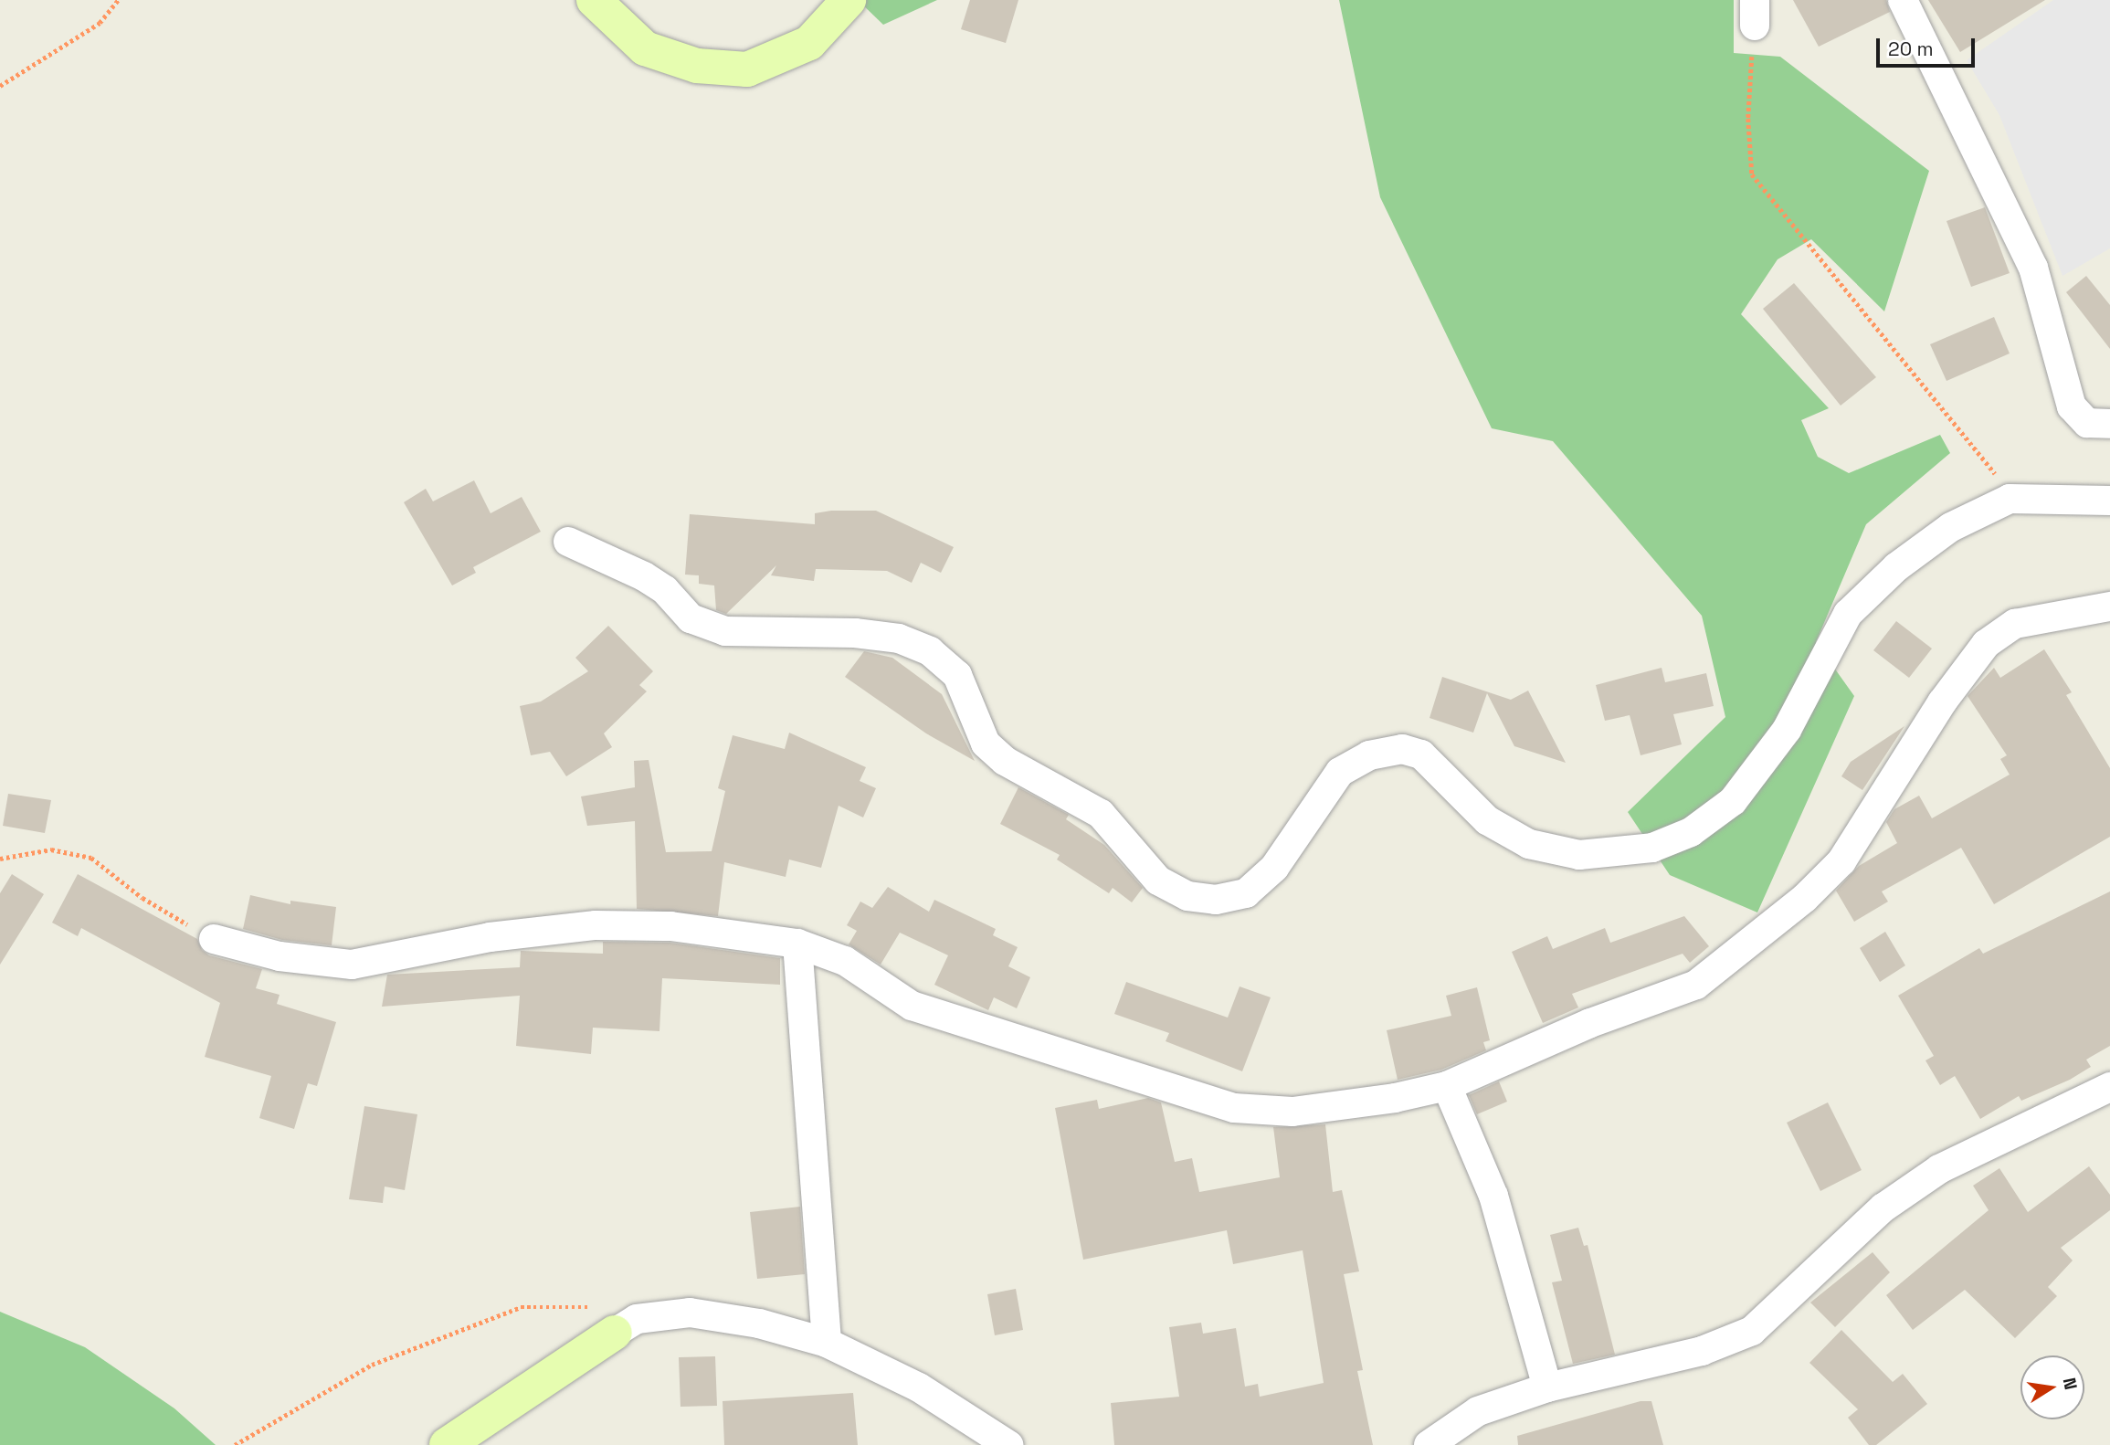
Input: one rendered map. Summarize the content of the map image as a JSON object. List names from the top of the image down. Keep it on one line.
{"scale_bar":"20 m","north":"right"}
